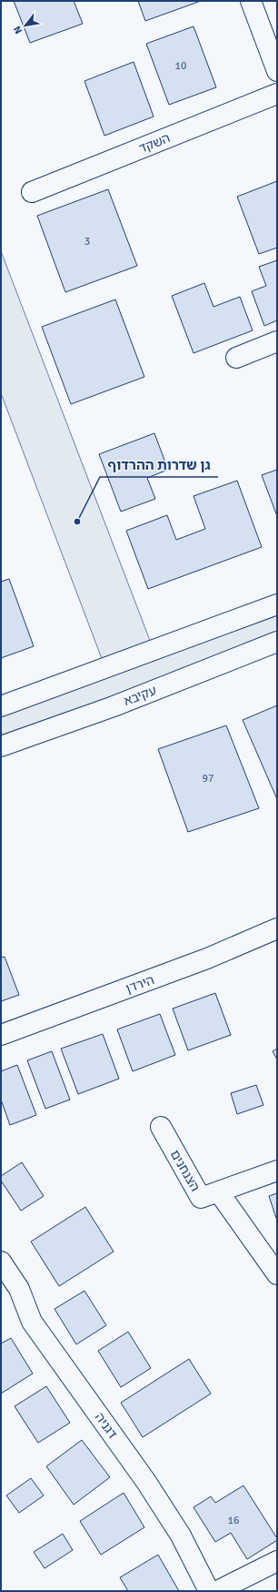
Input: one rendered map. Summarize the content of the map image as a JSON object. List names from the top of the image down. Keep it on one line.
{"streets":{"street":["השקד","עקיבא","הירדן","הצנחנים","דגניה"]},"places":["גן שדרות ההרדוף"],"house_numbers":["10","3","97","16"],"north":"bottom left"}
